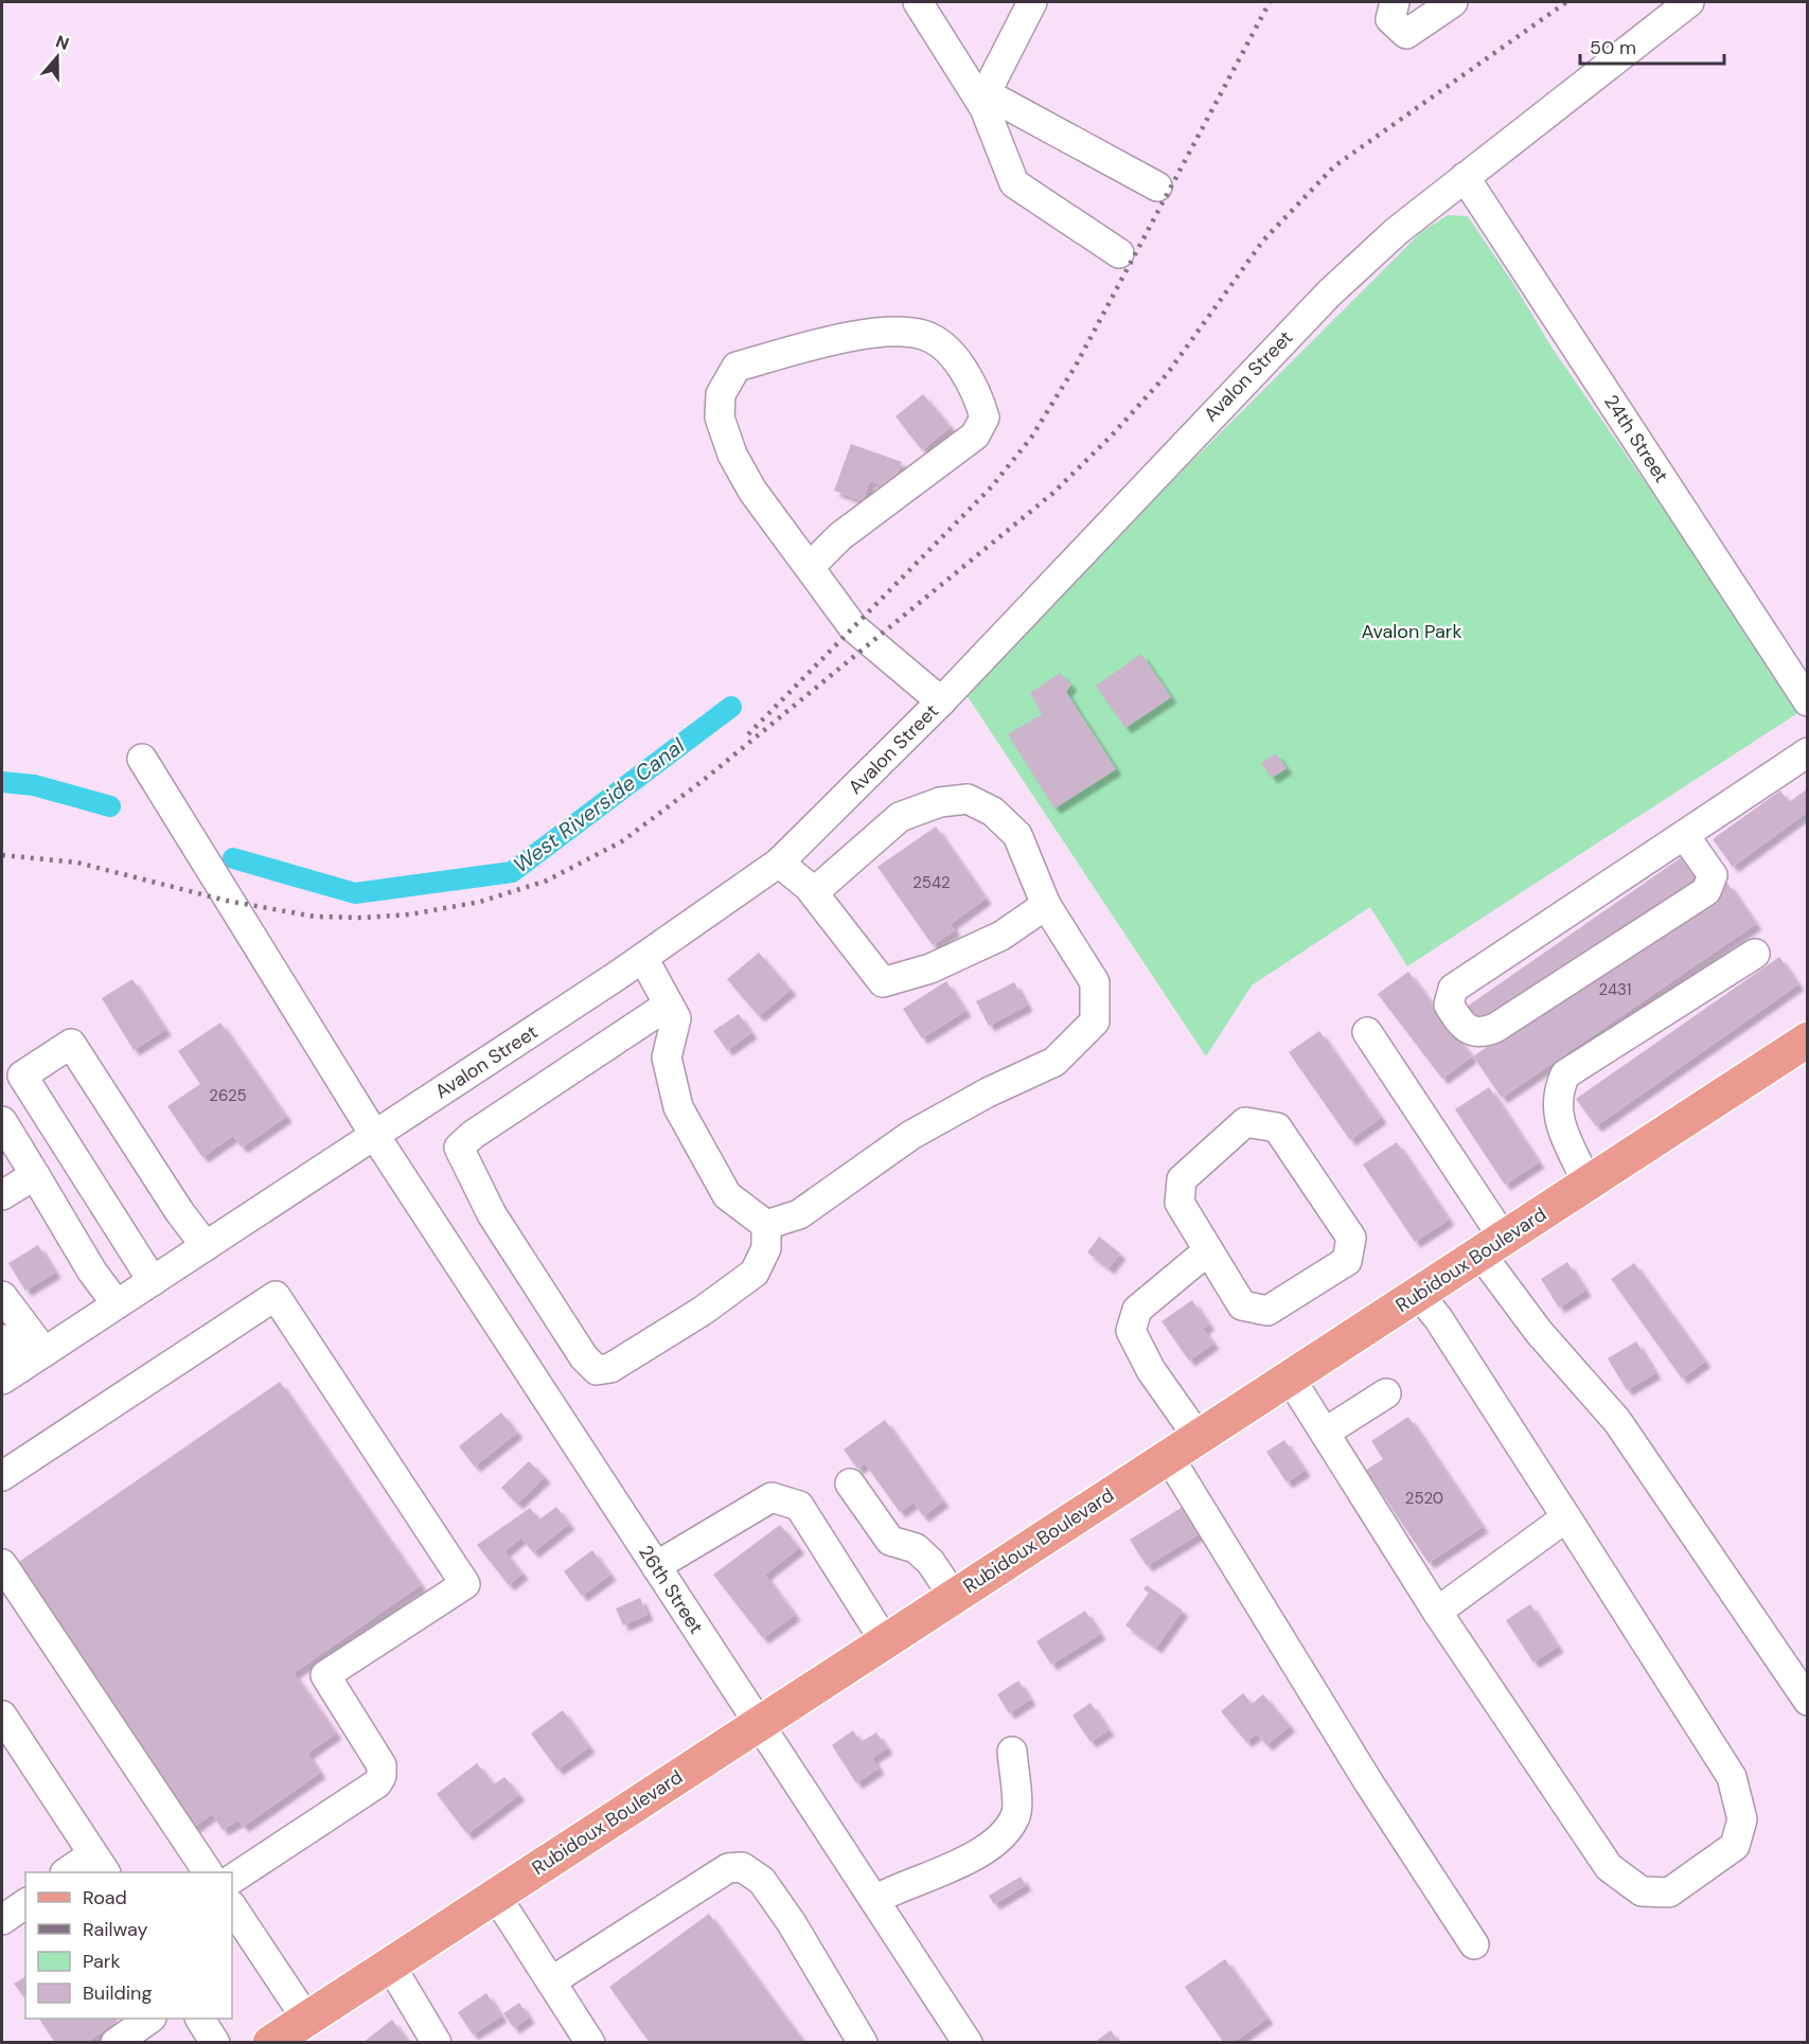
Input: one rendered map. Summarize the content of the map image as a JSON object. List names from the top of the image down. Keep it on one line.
{"streets":{"main road":["Rubidoux Boulevard"],"street":["Avalon Street","24th Street","26th Street"]},"crossings":[["Avalon Street","24th Street"],["Avalon Street","26th Street"],["Rubidoux Boulevard","26th Street"]],"water":["West Riverside Canal"],"parks":["Avalon Park"],"house_numbers":["2542","2431","2625","2520"],"legend":["Road","Railway","Park","Building"],"scale_bar":"50 m","north":"top"}
